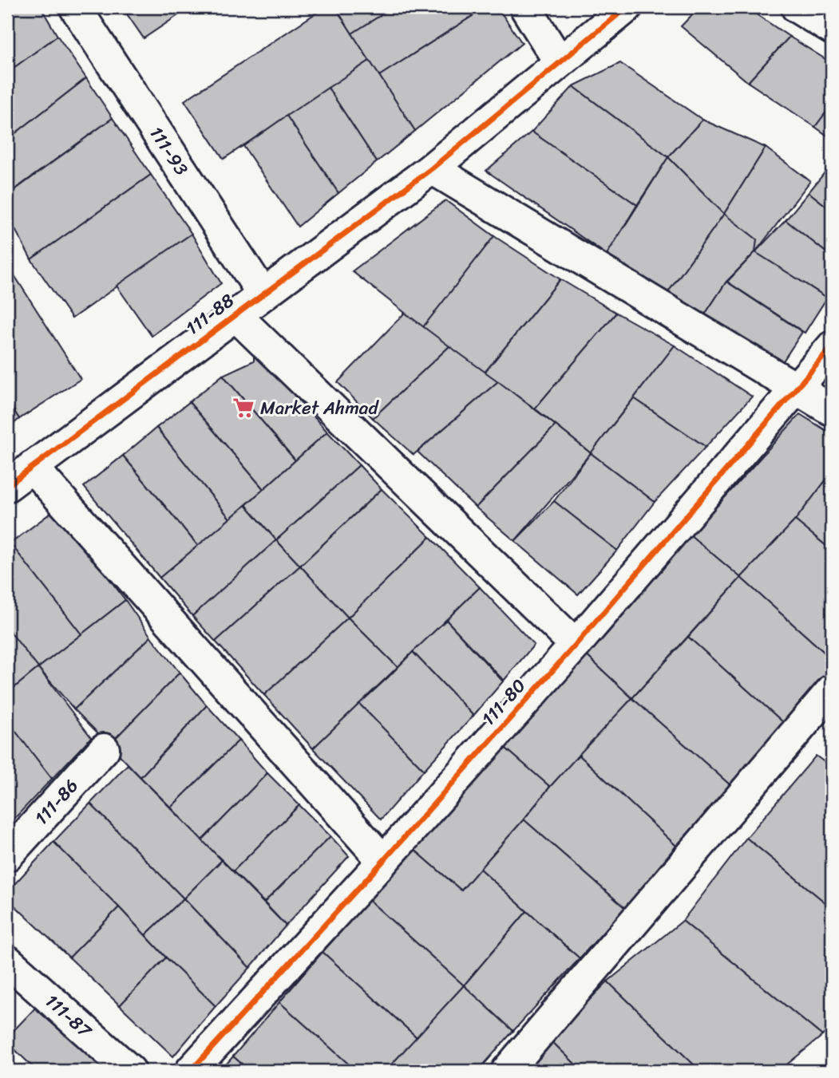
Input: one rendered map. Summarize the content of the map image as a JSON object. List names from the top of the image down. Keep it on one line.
{"streets":{"street":["111-93","111-88","111-80","111-86","111-87"]},"crossings":[["111-93","111-88"]],"places":{"supermarket":["Market Ahmad"]}}
